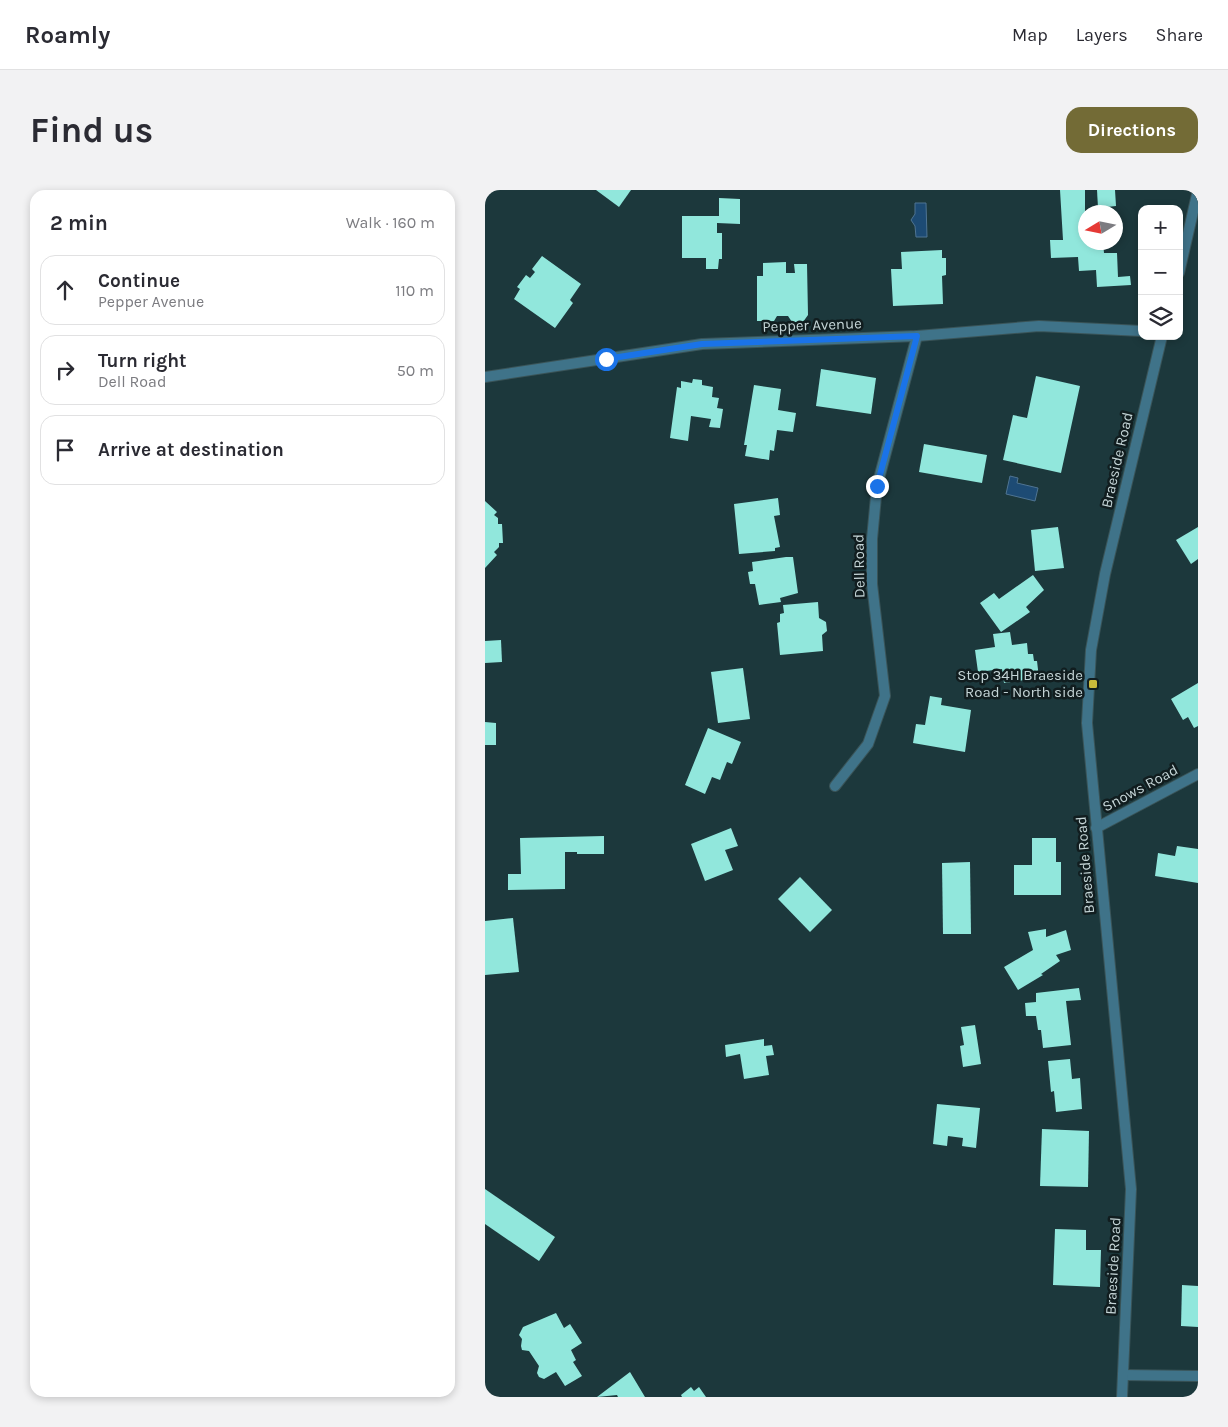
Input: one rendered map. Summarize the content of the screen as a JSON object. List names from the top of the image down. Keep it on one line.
{"streets":{"street":["Pepper Avenue","Braeside Road","Dell Road","Snows Road"]},"crossings":[["Pepper Avenue","Dell Road"],["Braeside Road","Snows Road"]],"places":{"transit":["Stop 34H Braeside Road - North side"]},"north":"left","page":{"header":"Roamly","nav":["Map","Layers","Share"],"buttons":"Directions","title":"Find us","heading":["2 min","Walk · 160 m"],"map_buttons":["+","−"],"list":[["Continue","Pepper Avenue","110 m"],["Turn right","Dell Road","50 m"],"Arrive at destination"]}}
